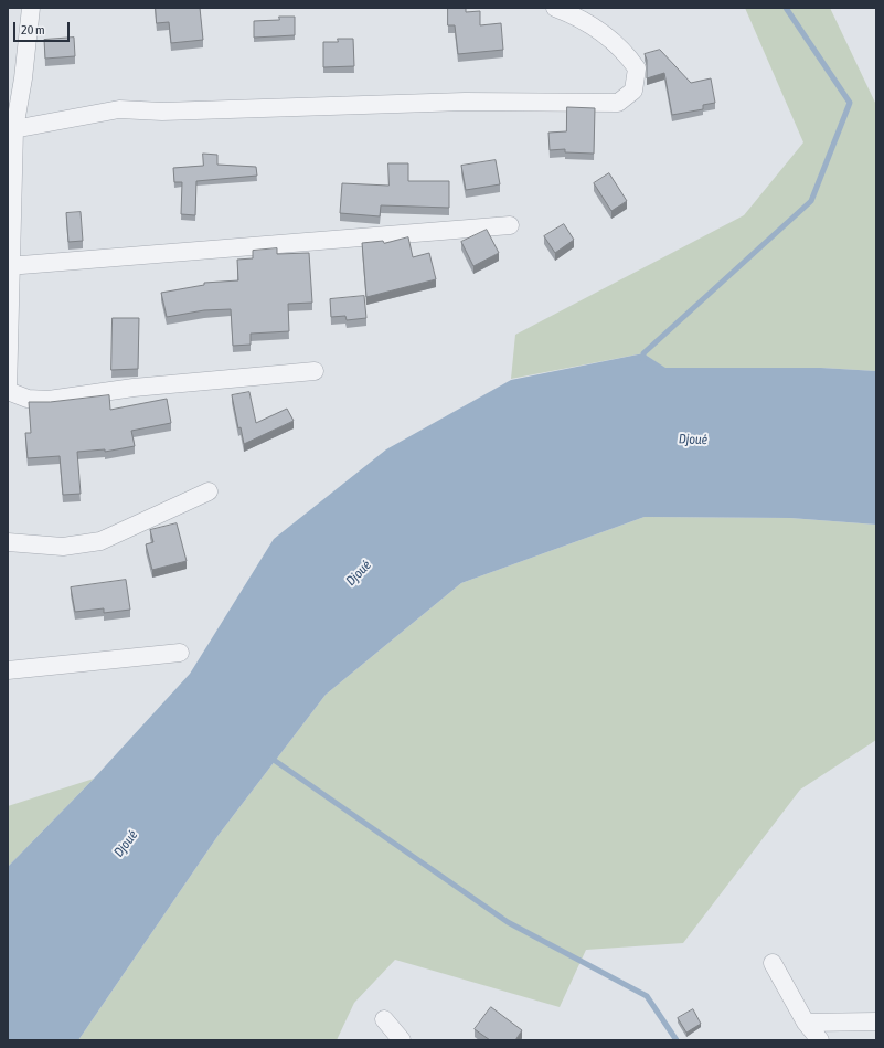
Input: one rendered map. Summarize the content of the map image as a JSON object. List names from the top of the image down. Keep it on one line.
{"water":["Djoué"],"scale_bar":"20 m"}
